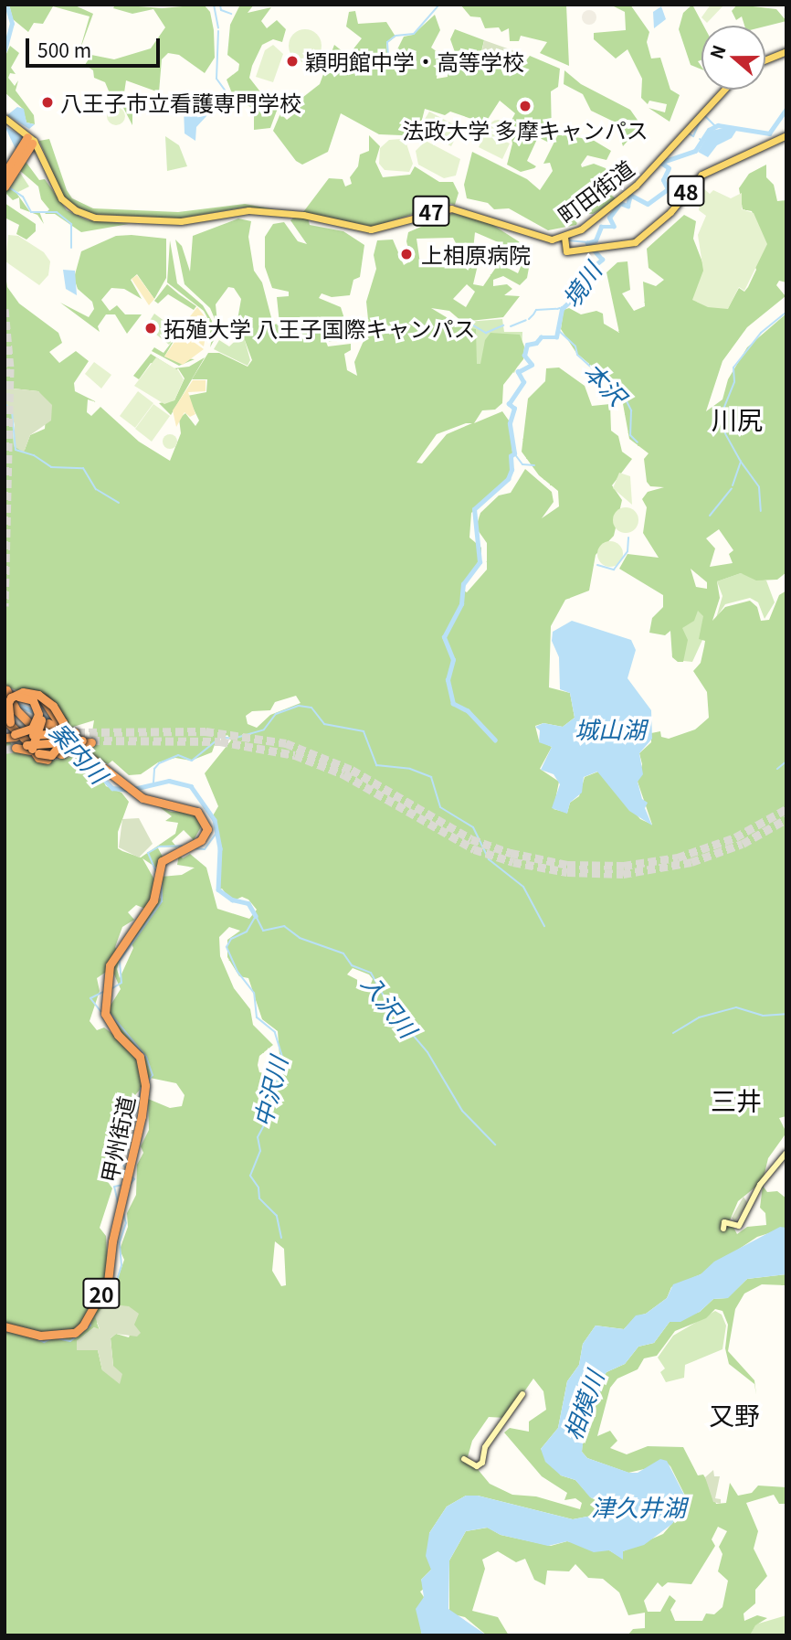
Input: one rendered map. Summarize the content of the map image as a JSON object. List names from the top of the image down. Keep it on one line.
{"streets":{"highway":["甲州街道","20"],"main road":["町田街道","48","47"]},"crossings":[["町田街道","48"],["甲州街道","20"]],"districts":["川尻","三井","又野"],"water":["境川","本沢","城山湖","案内川","入沢川","中沢川","相模川","津久井湖"],"places":["穎明館中学・高等学校","八王子市立看護専門学校","法政大学 多摩キャンパス","上相原病院","拓殖大学 八王子国際キャンパス"],"scale_bar":"500 m","north":"left"}
